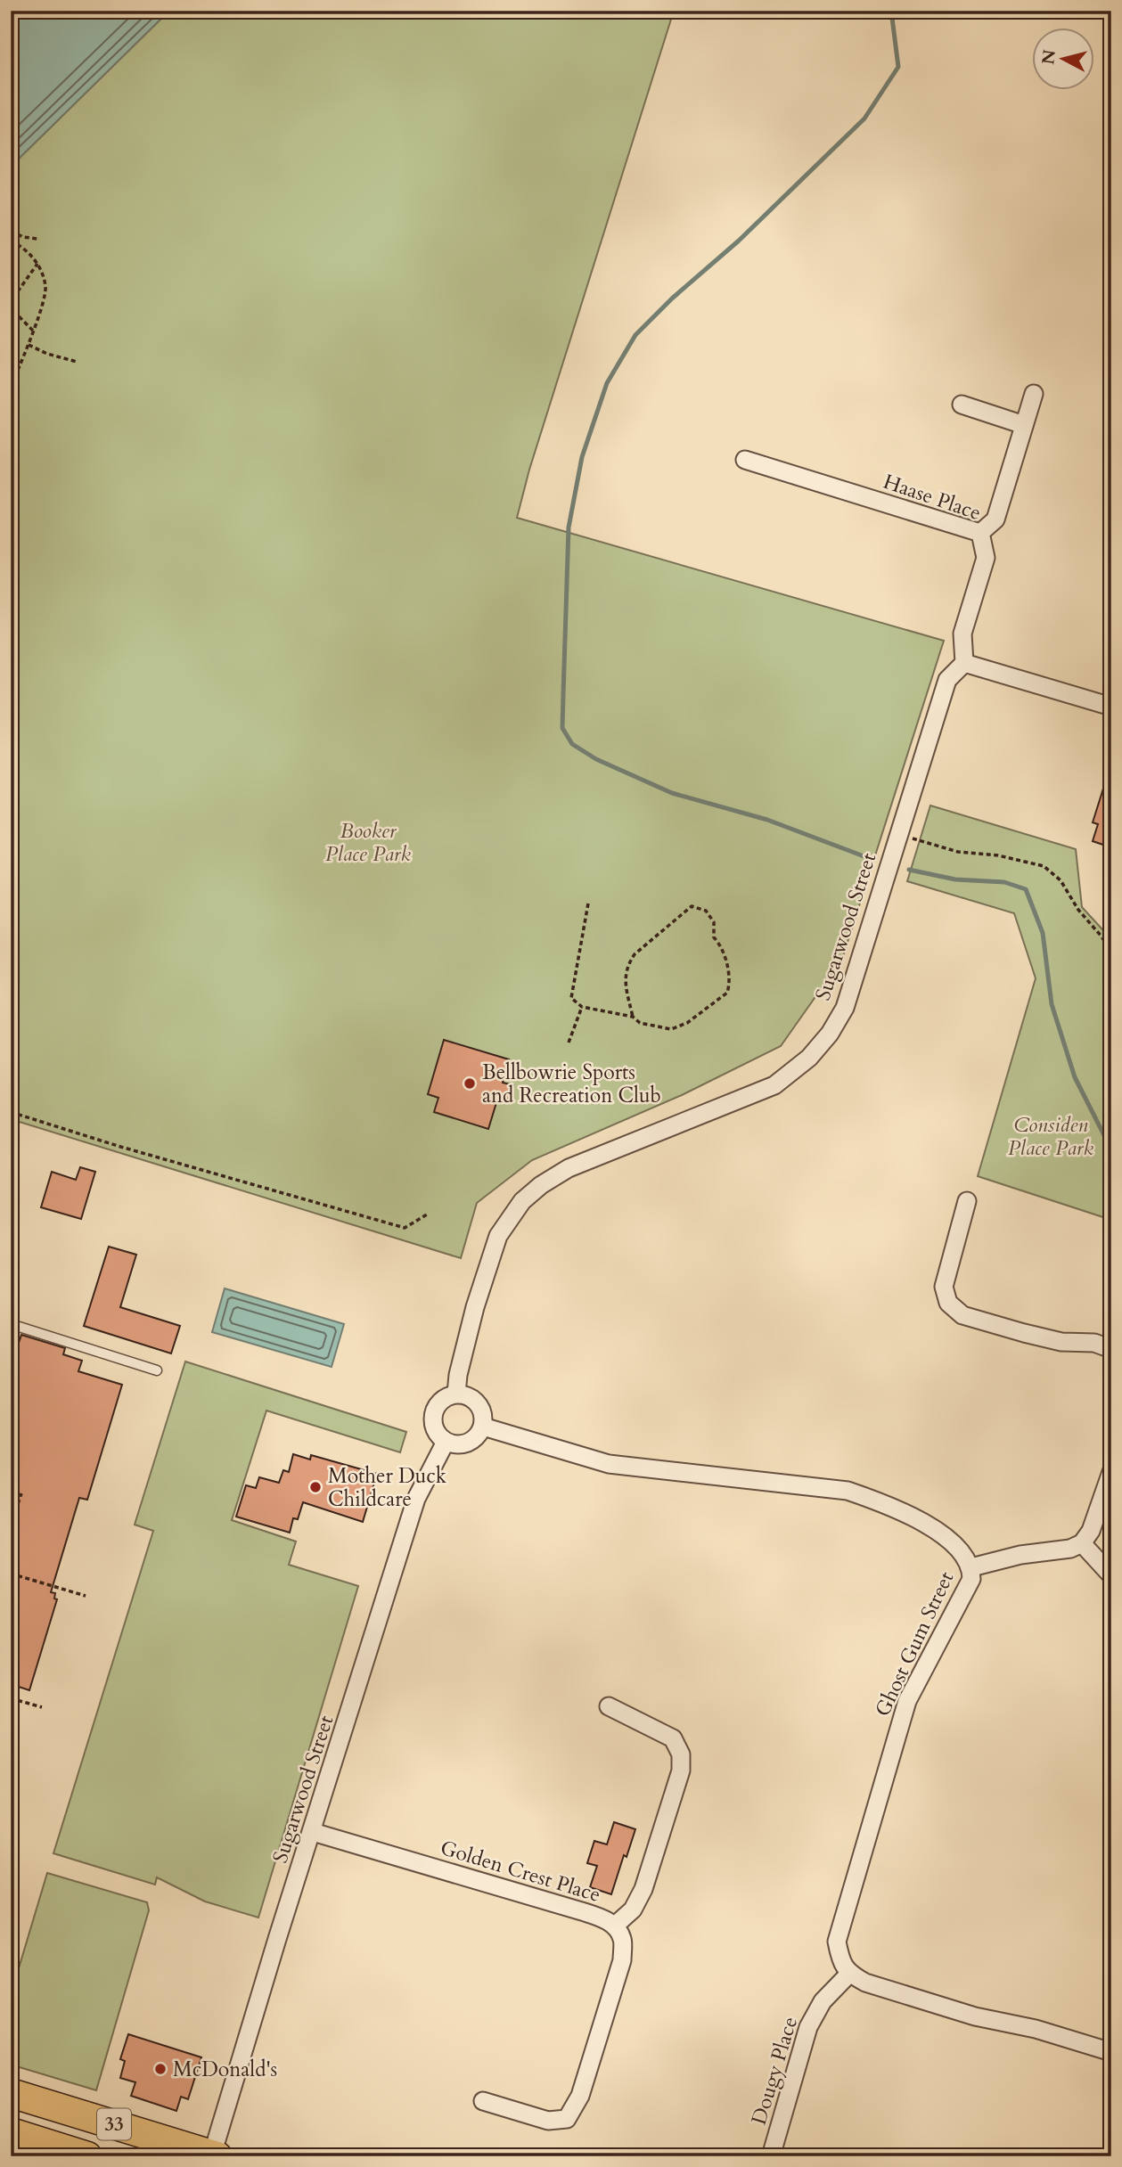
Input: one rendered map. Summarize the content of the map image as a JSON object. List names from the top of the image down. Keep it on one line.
{"streets":{"main road":["33"],"street":["Haase Place","Sugarwood Street","Ghost Gum Street","Golden Crest Place","Dougy Place"]},"crossings":[["Haase Place","Sugarwood Street"],["Sugarwood Street","Ghost Gum Street"],["Sugarwood Street","Golden Crest Place"],["Sugarwood Street","33"],["Ghost Gum Street","Dougy Place"]],"parks":["Booker Place Park","Considen Place Park"],"places":["Bellbowrie Sports and Recreation Club","Mother Duck Childcare","McDonald's"],"north":"left"}
